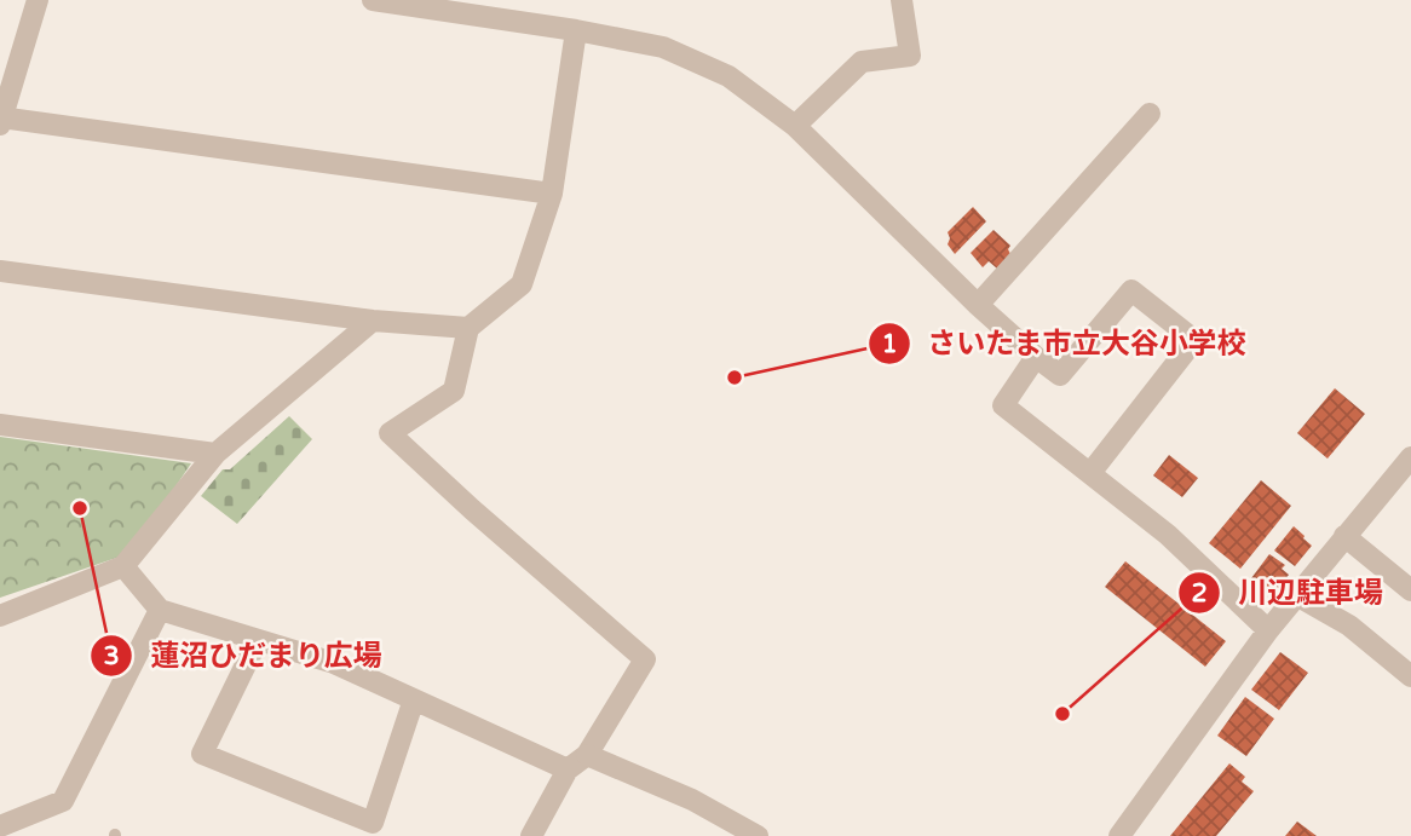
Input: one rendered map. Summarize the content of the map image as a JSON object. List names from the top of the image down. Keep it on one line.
{"places":["さいたま市立大谷小学校","蓮沼ひだまり広場","川辺駐車場"]}
